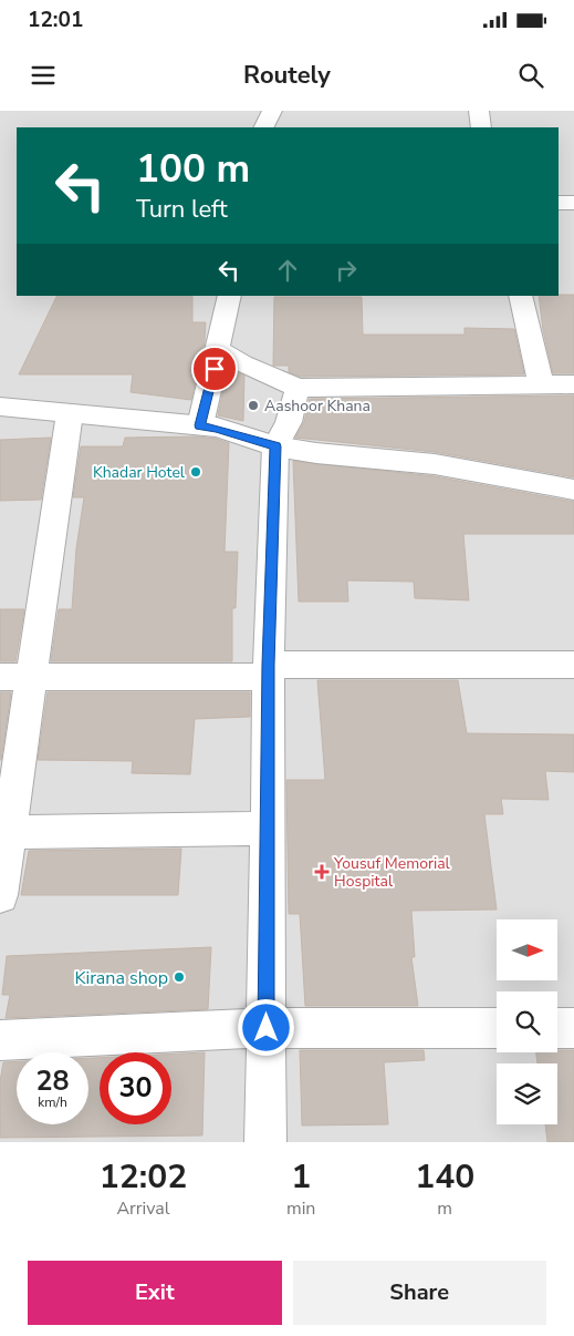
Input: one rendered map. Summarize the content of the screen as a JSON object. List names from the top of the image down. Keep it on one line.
{"places":{"other":["Aashoor Khana","Khadar Hotel","Kirana shop"],"health":["Yousuf Memorial Hospital"]},"north":"right","page":{"status":"12:01","header":"Routely","turn":["100 m","Turn left"],"speed":"28 km/h","limit":"30","eta":["12:02","Arrival","1","min","140","m"],"buttons":["Exit","Share"]}}
